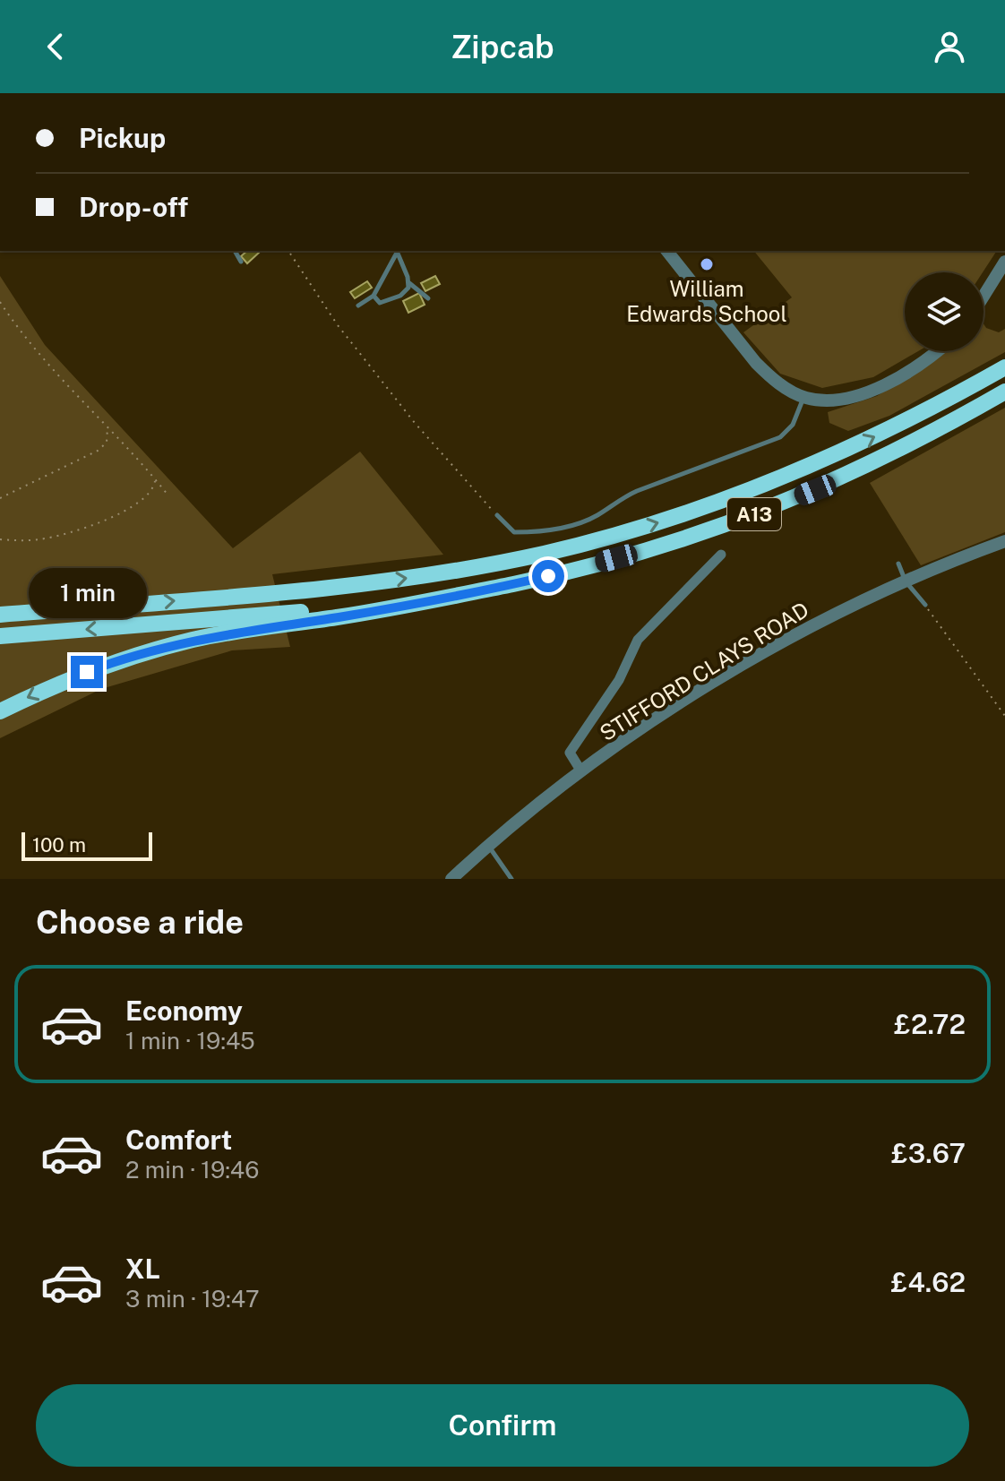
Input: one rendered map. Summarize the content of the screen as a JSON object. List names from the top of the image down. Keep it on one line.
{"streets":{"highway":["A13"],"street":["STIFFORD CLAYS ROAD"]},"places":["William Edwards School"],"scale_bar":"100 m","page":{"header":"Zipcab","banner":["Pickup","Drop-off"],"bubble":"1 min","scale":"100 m","heading":"Choose a ride","list":[{"name":"Economy","note":"1 min · 19:45","value":"£2.72"},{"name":"Comfort","note":"2 min · 19:46","value":"£3.67"},{"name":"XL","note":"3 min · 19:47","value":"£4.62"}],"buttons":"Confirm"}}
